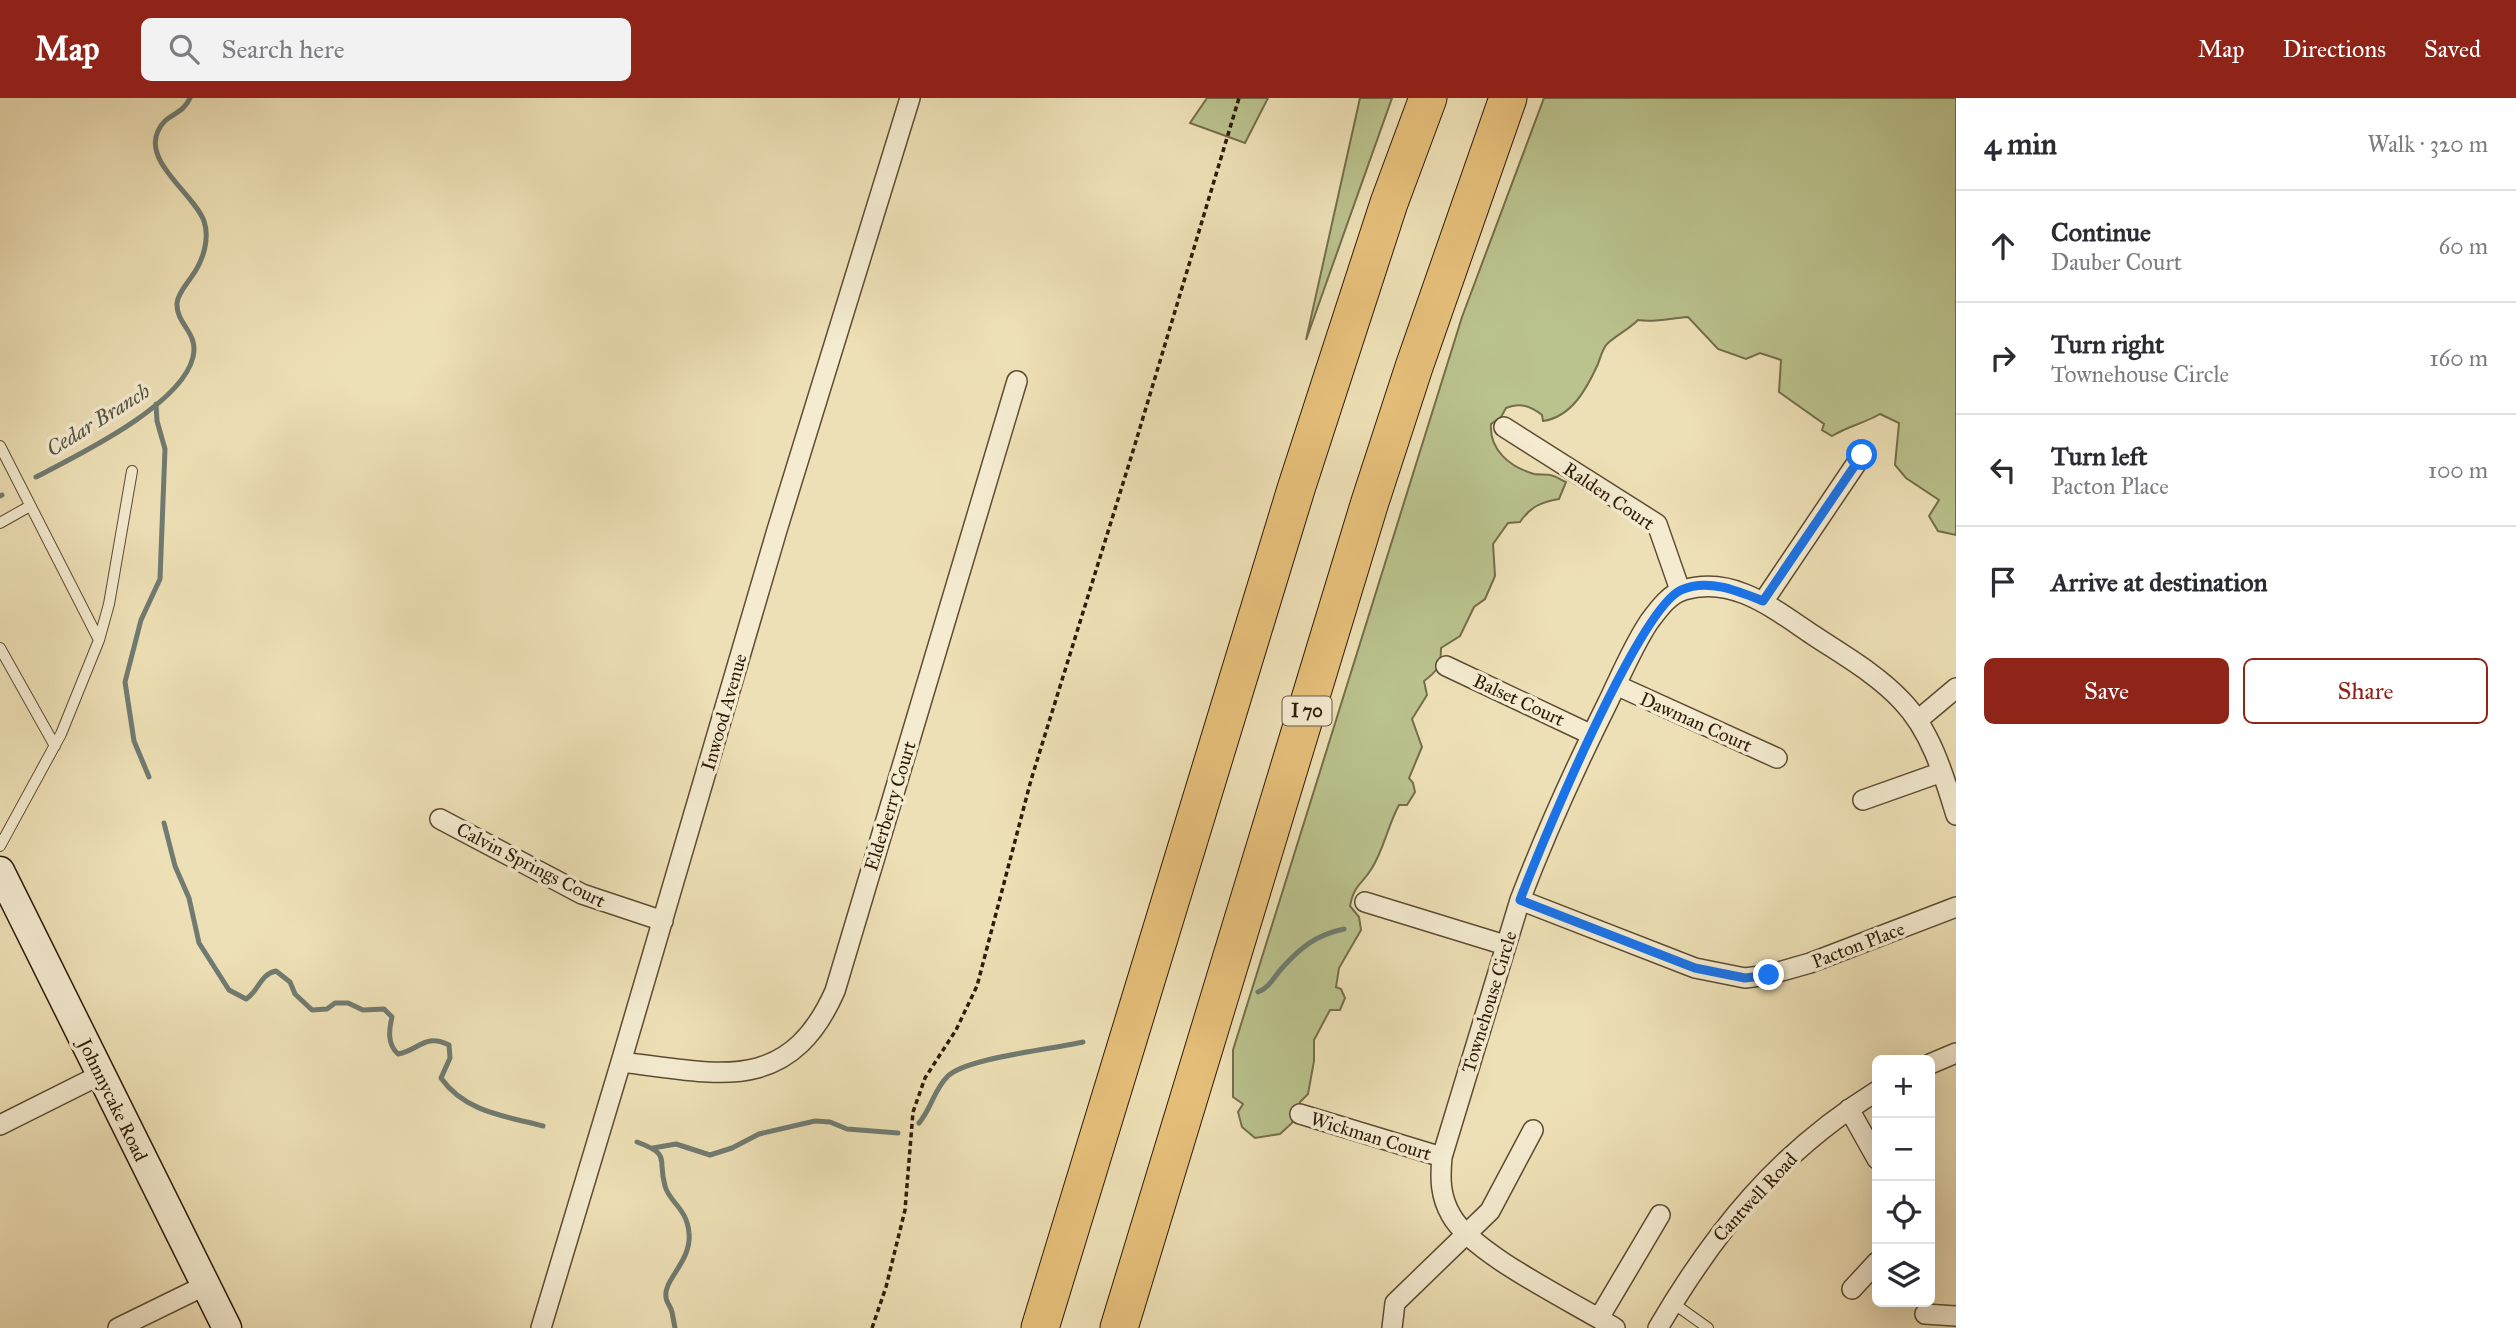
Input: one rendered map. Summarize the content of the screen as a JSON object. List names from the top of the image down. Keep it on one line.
{"streets":{"highway":["I 70"],"street":["Ralden Court","Balset Court","Inwood Avenue","Dawman Court","Elderberry Court","Calvin Springs Court","Pacton Place","Townehouse Circle","Johnnycake Road","Wickman Court","Cantwell Road"]},"crossings":[["Ralden Court","Townehouse Circle"],["Balset Court","Townehouse Circle"],["Inwood Avenue","Elderberry Court"],["Inwood Avenue","Calvin Springs Court"],["Dawman Court","Townehouse Circle"],["Pacton Place","Townehouse Circle"],["Townehouse Circle","Wickman Court"]],"water":["Cedar Branch"],"page":{"header":"Map","search":"Search here","nav":["Map","Directions","Saved"],"heading":["4 min","Walk · 320 m"],"list":[["Continue","Dauber Court","60 m"],["Turn right","Townehouse Circle","160 m"],["Turn left","Pacton Place","100 m"],"Arrive at destination"],"buttons":["Save","Share"],"map_buttons":["+","−"]}}
